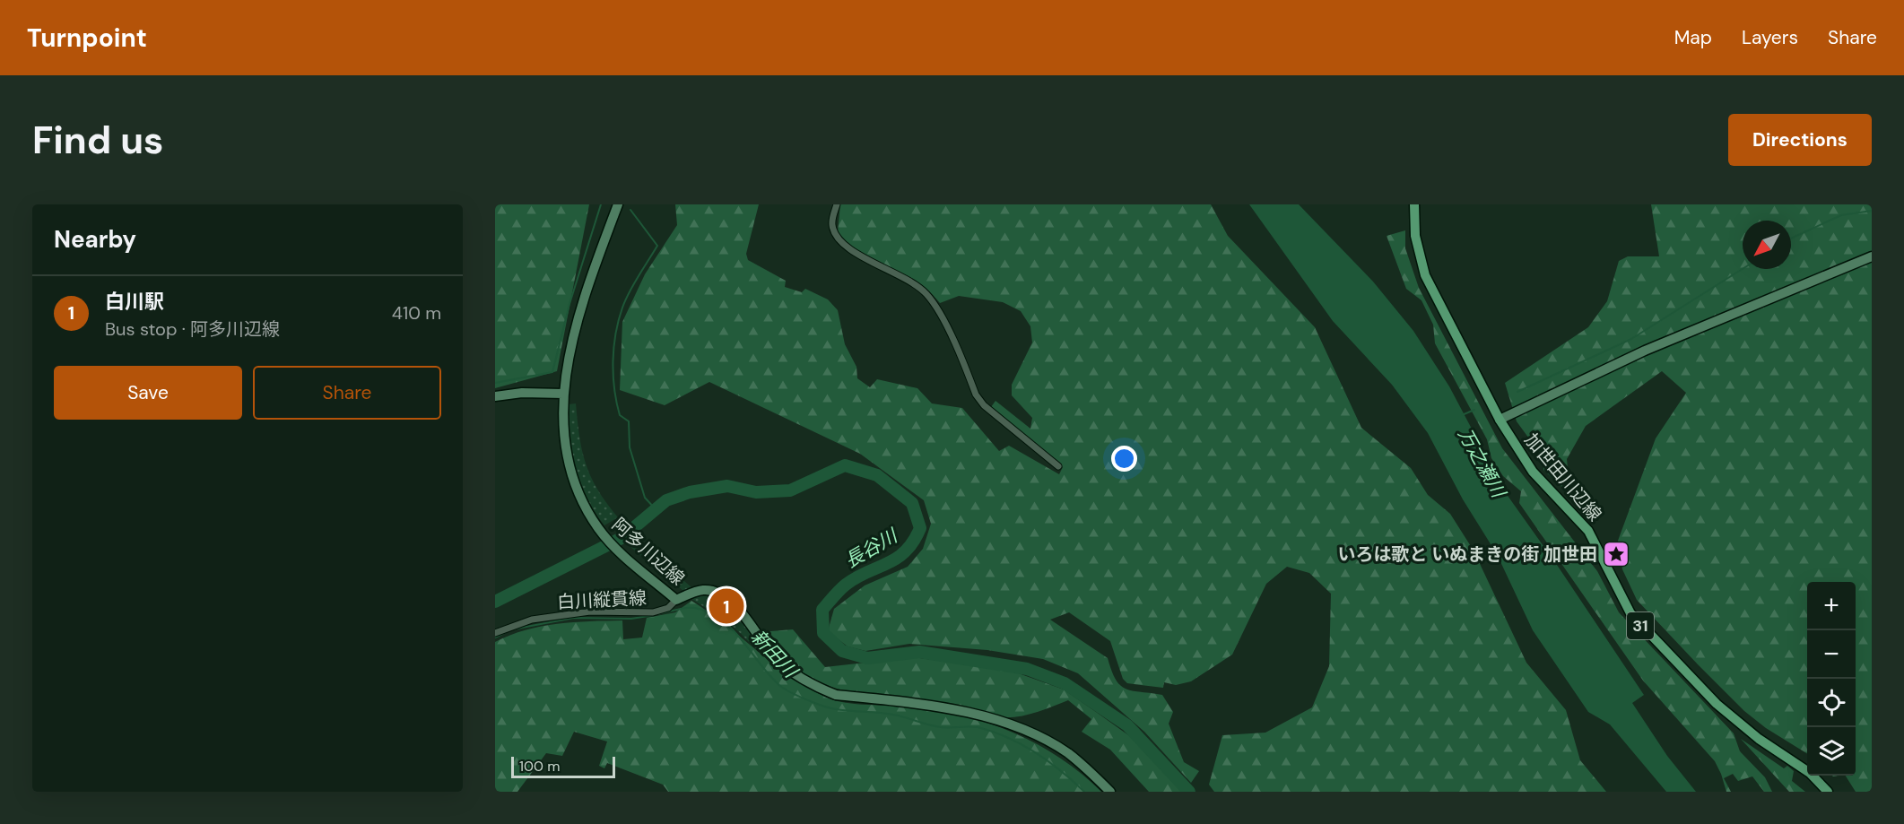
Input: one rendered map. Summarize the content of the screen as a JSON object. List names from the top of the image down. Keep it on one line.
{"streets":{"main road":["加世田川辺線","阿多川辺線","31"],"street":["白川縦貫線"]},"crossings":[["阿多川辺線","白川縦貫線"]],"water":["万之瀬川","長谷川","新田川"],"places":{"place":["いろは歌と いぬまきの街 加世田"]},"scale_bar":"100 m","north":"bottom left","page":{"header":"Turnpoint","nav":["Map","Layers","Share"],"buttons":["Directions",["Save","Share"]],"title":"Find us","heading":"Nearby","list":[{"mark":"1","name":"白川駅","note":"Bus stop · 阿多川辺線","value":"410 m"}],"map_buttons":["+","−"],"pins":"1","scale":"100 m"}}
